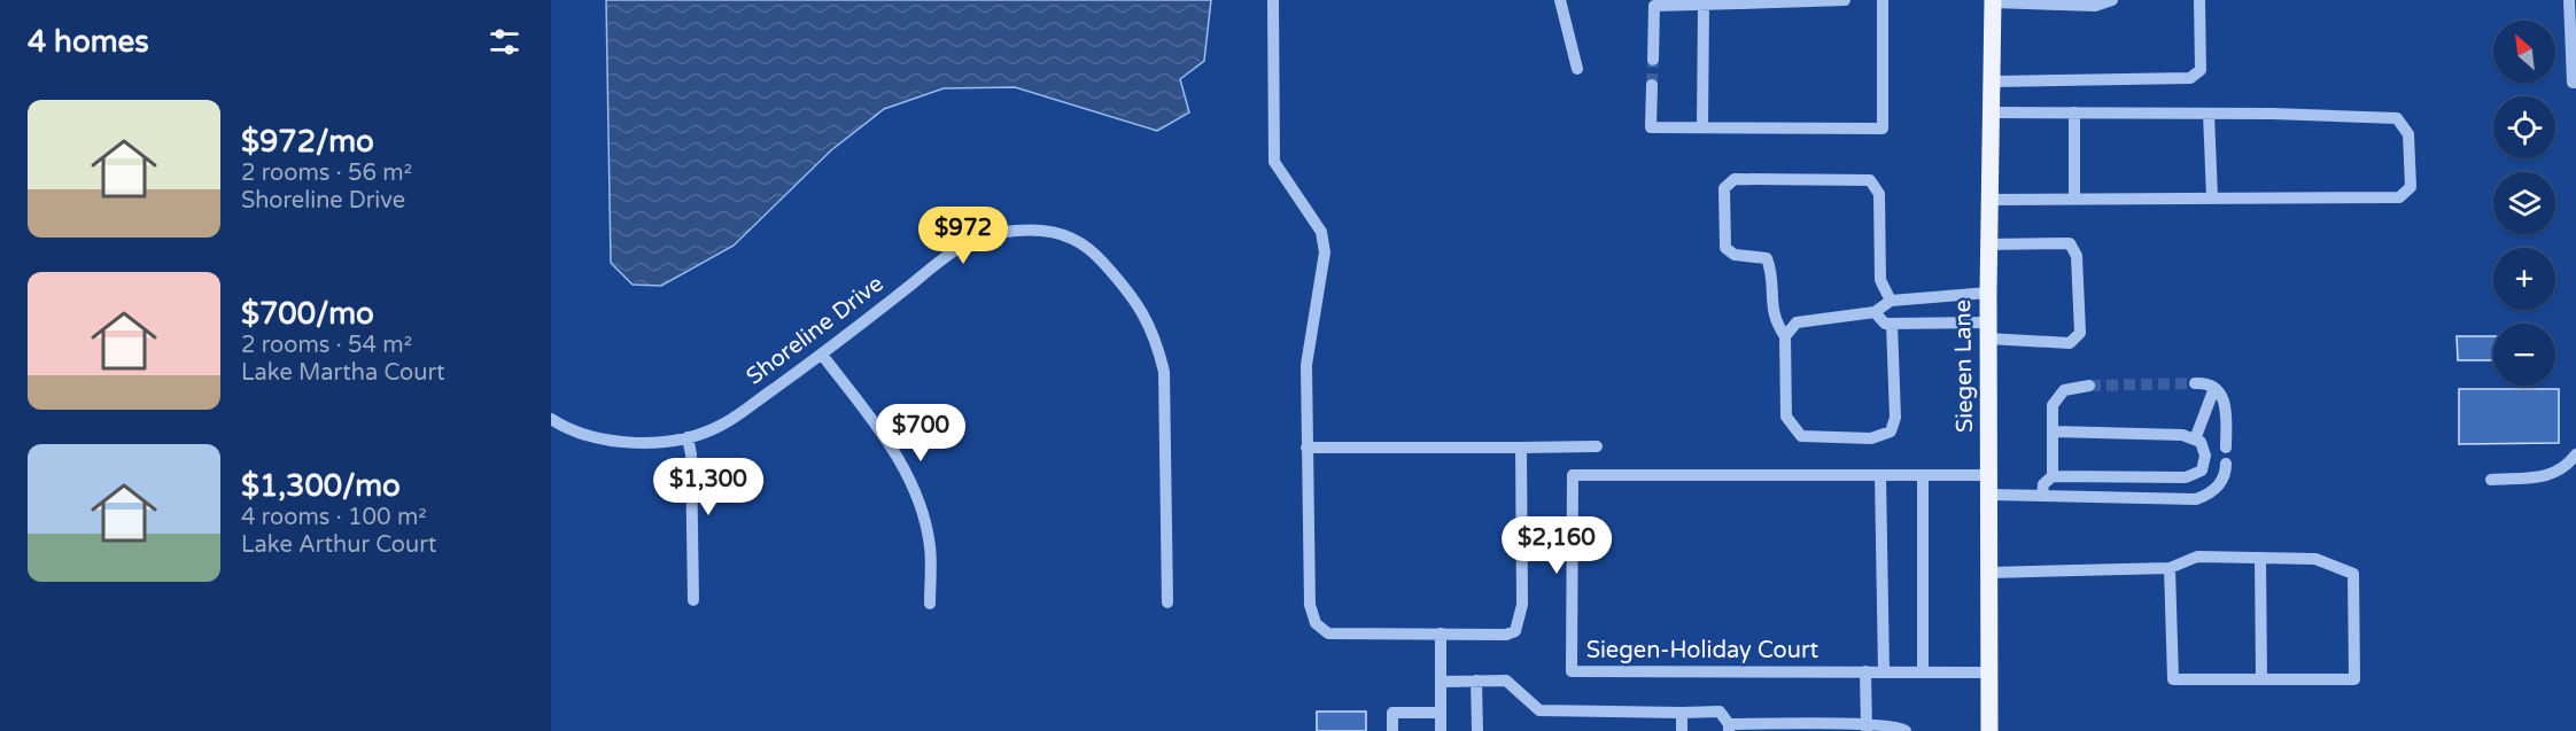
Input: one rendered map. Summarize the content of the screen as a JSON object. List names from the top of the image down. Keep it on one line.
{"streets":{"main road":["Siegen Lane"],"street":["Shoreline Drive","Siegen-Holiday Court"]},"crossings":[["Siegen Lane","Siegen-Holiday Court"]],"north":"top left","page":{"heading":"4 homes","map_buttons":["+","−"],"list":[{"name":"$972/mo","note":"2 rooms · 56 m² · Shoreline Drive"},{"name":"$700/mo","note":"2 rooms · 54 m² · Lake Martha Court"},{"name":"$1,300/mo","note":"4 rooms · 100 m² · Lake Arthur Court"}],"price":["$972","$700","$1,300","$2,160"]}}
